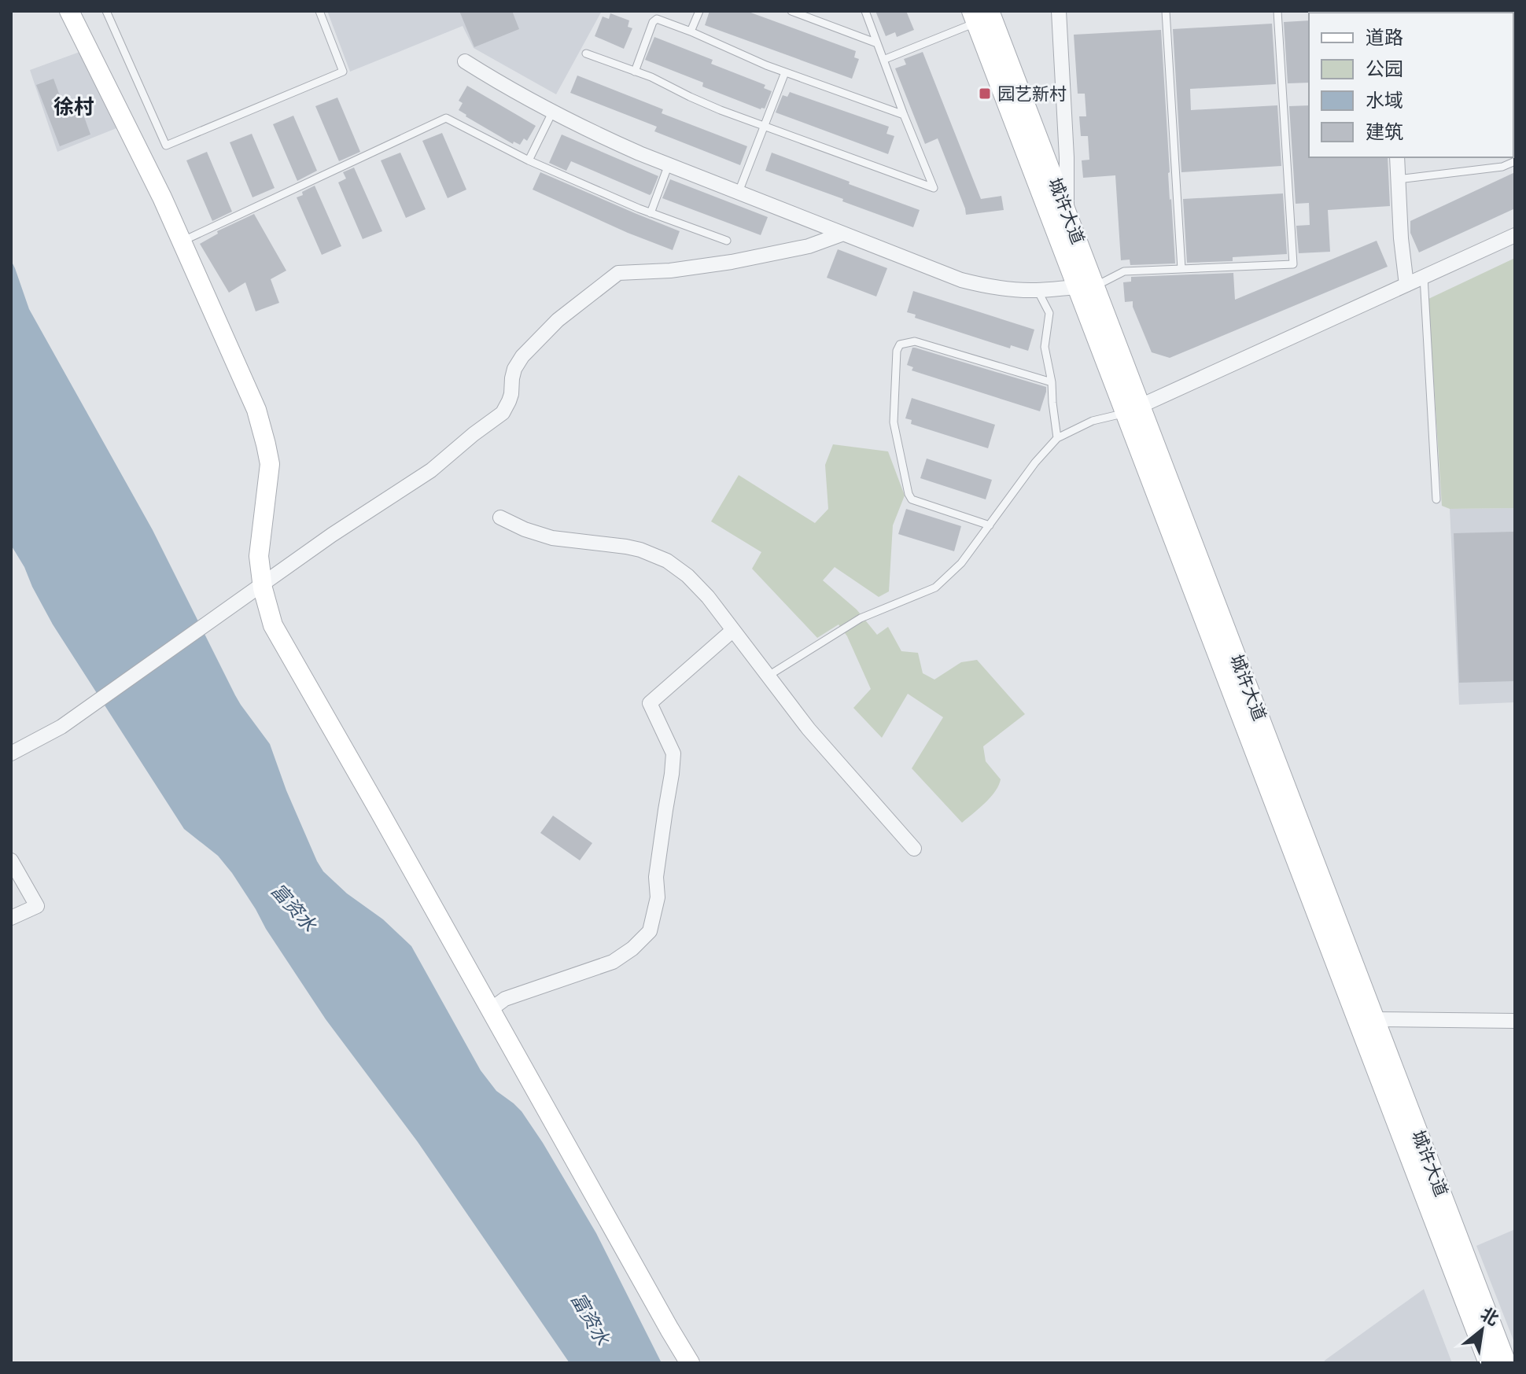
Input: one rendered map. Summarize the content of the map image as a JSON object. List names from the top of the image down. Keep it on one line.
{"streets":{"main road":["城许大道"]},"districts":["徐村"],"water":["富资水"],"places":{"transit":["园艺新村"]},"legend":["道路","公园","水域","建筑"],"north":"top right"}
